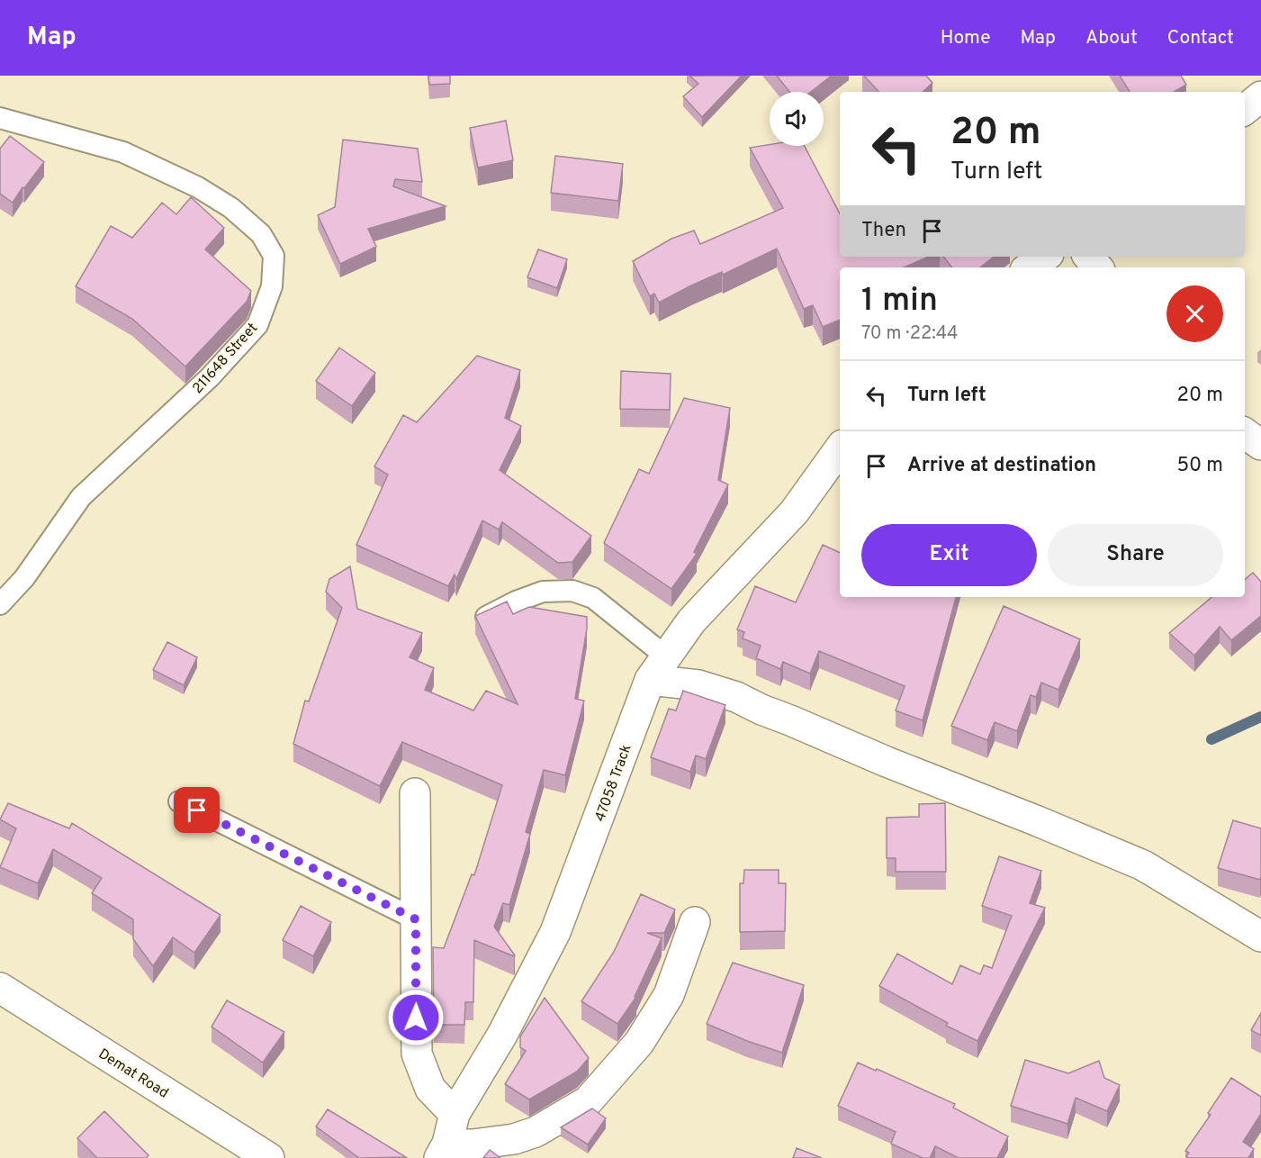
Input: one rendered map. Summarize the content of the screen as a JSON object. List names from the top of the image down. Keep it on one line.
{"streets":{"street":["47058 Track","Demat Road"],"lane":["211648 Street"]},"page":{"header":"Map","nav":["Home","Map","About","Contact"],"turn":["20 m","Turn left"],"then":"Then","heading":["1 min","70 m · 22:44"],"list":[{"name":"Turn left","value":"20 m"},{"name":"Arrive at destination","value":"50 m"}],"buttons":["Exit","Share"]}}
